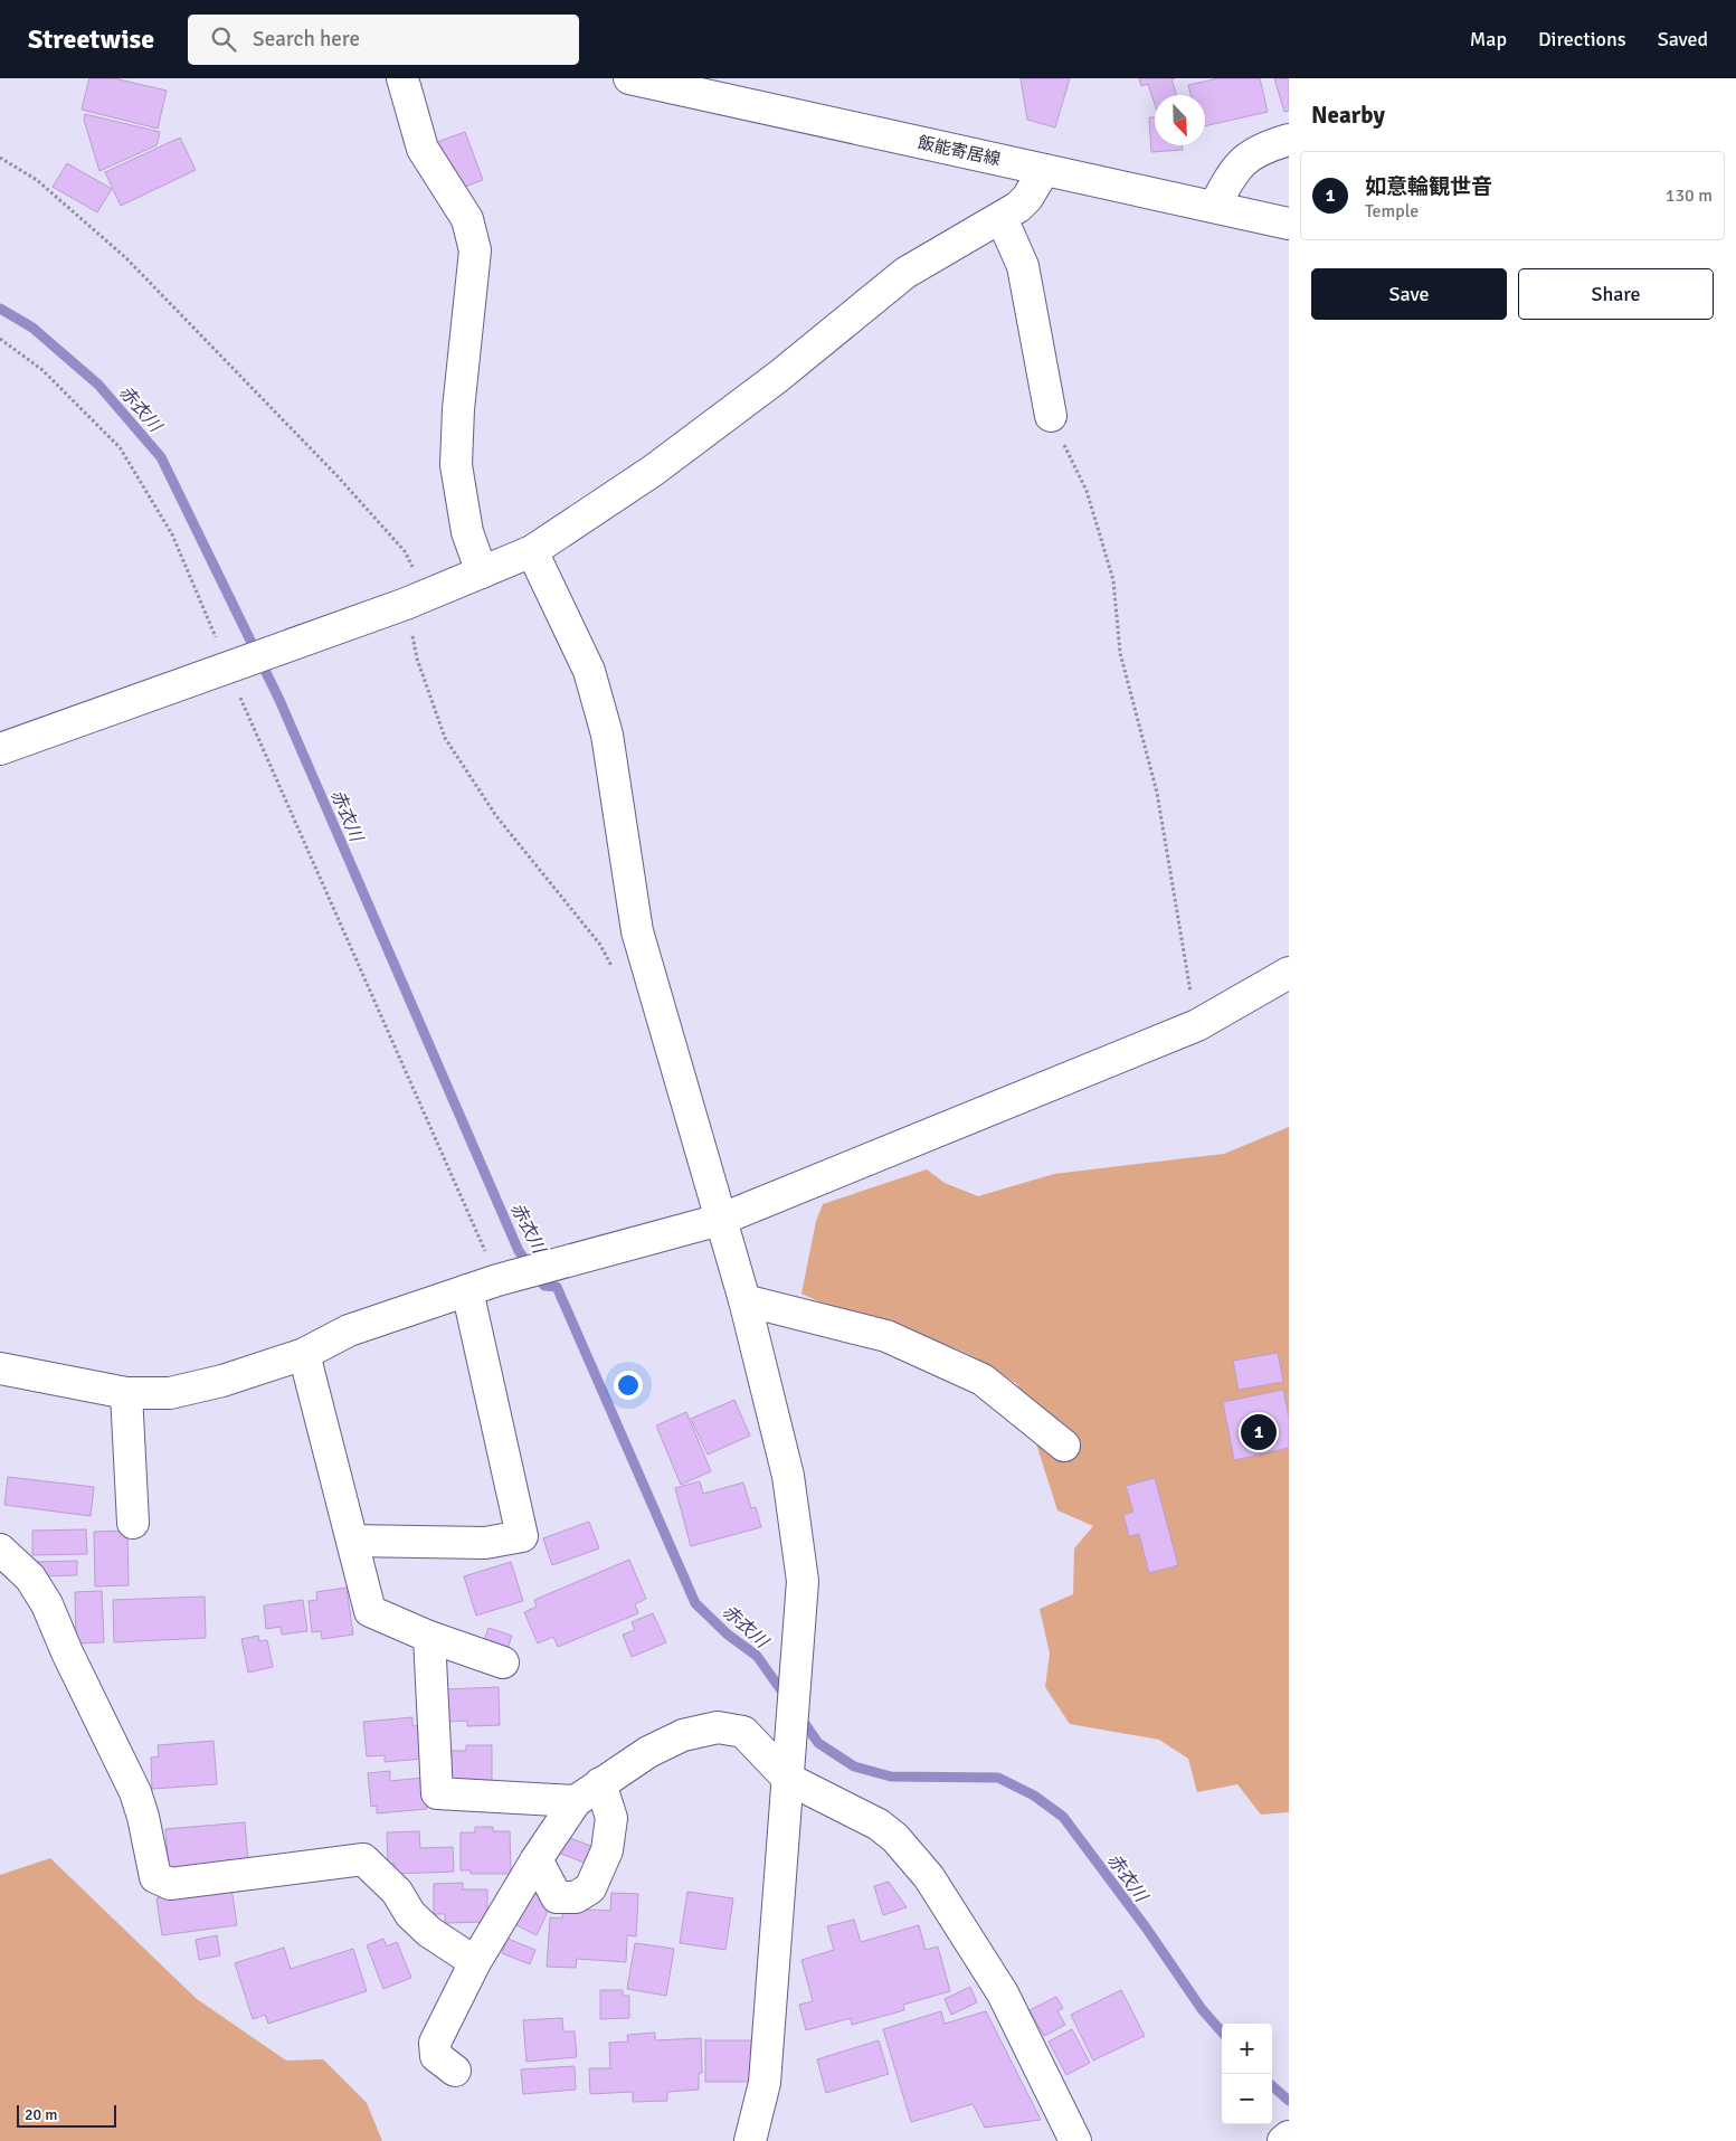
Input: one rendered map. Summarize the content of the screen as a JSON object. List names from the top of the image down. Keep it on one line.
{"streets":{"street":["飯能寄居線"]},"water":["赤衣川"],"scale_bar":"20 m","north":"bottom right","page":{"header":"Streetwise","search":"Search here","nav":["Map","Directions","Saved"],"heading":"Nearby","list":[{"mark":"1","name":"如意輪観世音","note":"Temple","value":"130 m"}],"buttons":["Save","Share"],"pins":"1","map_buttons":["+","−"],"scale":"20 m"}}
